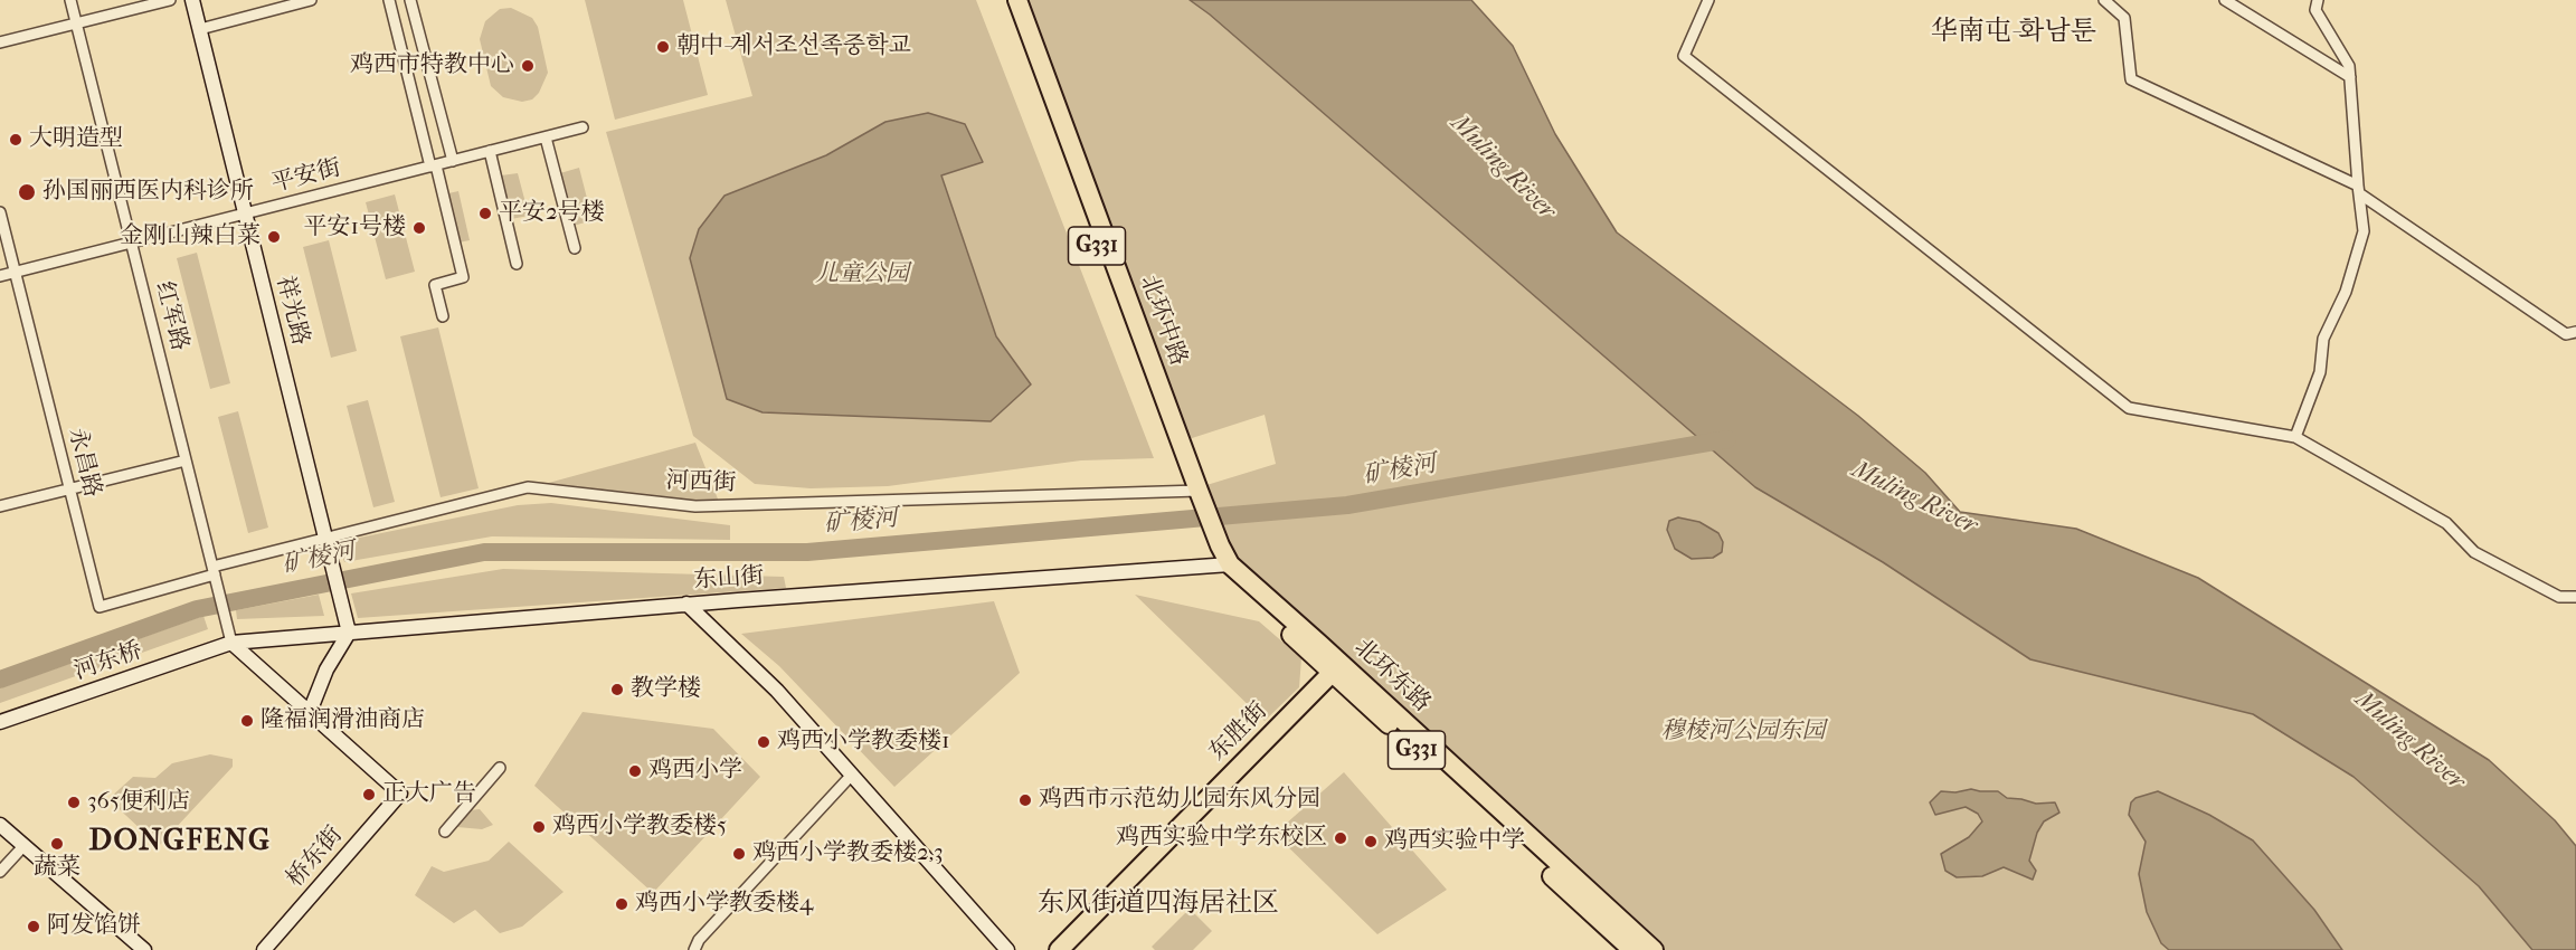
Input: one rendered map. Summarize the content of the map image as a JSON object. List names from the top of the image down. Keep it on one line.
{"streets":{"highway":["G331","北环中路","北环东路","东胜街"],"street":["平安街","祥光路","红军路","永昌路","河西街","东山街","河东桥","桥东街"]},"crossings":[["平安街","祥光路"],["平安街","红军路"],["平安街","永昌路"],["祥光路","河西街"],["祥光路","东山街"],["红军路","永昌路"],["红军路","河西街"],["红军路","东山街"],["红军路","河东桥"],["北环中路","河西街"],["北环中路","北环东路"],["永昌路","河西街"],["东山街","河东桥"],["东山街","北环东路"],["北环东路","东胜街"]],"districts":["华南屯-화남툰","DONGFENG","东风街道四海居社区"],"water":["Muling River","矿棱河"],"parks":["儿童公园","穆棱河公园东园"],"places":["朝中-계서조선족중학교","鸡西市特教中心","大明造型","孙国丽西医内科诊所","平安2号楼","平安1号楼","金刚山辣白菜","教学楼","隆福润滑油商店","鸡西小学教委楼1","鸡西小学","正大广告","鸡西市示范幼儿园东风分园","365便利店","鸡西小学教委楼5","鸡西实验中学东校区","鸡西实验中学","蔬菜","鸡西小学教委楼2,3","鸡西小学教委楼4","阿发馅饼"]}
